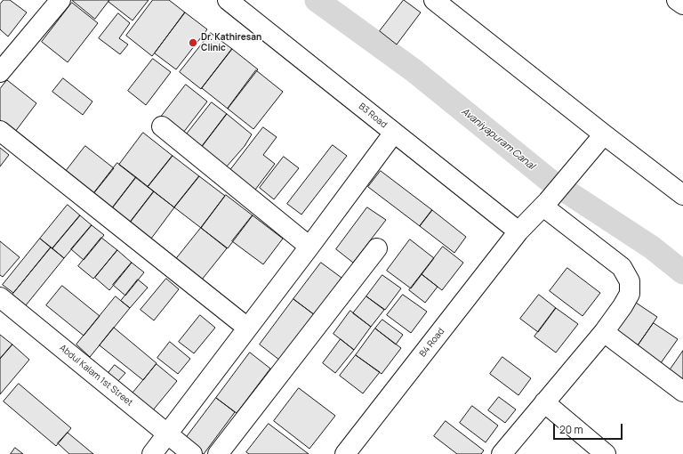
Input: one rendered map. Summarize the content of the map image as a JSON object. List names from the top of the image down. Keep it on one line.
{"streets":{"street":["B3 Road","B4 Road","Abdul Kalam 1st Street"]},"crossings":[["B3 Road","B4 Road"]],"water":["Avaniyapuram Canal"],"places":["Dr. Kathiresan Clinic"],"scale_bar":"20 m"}
